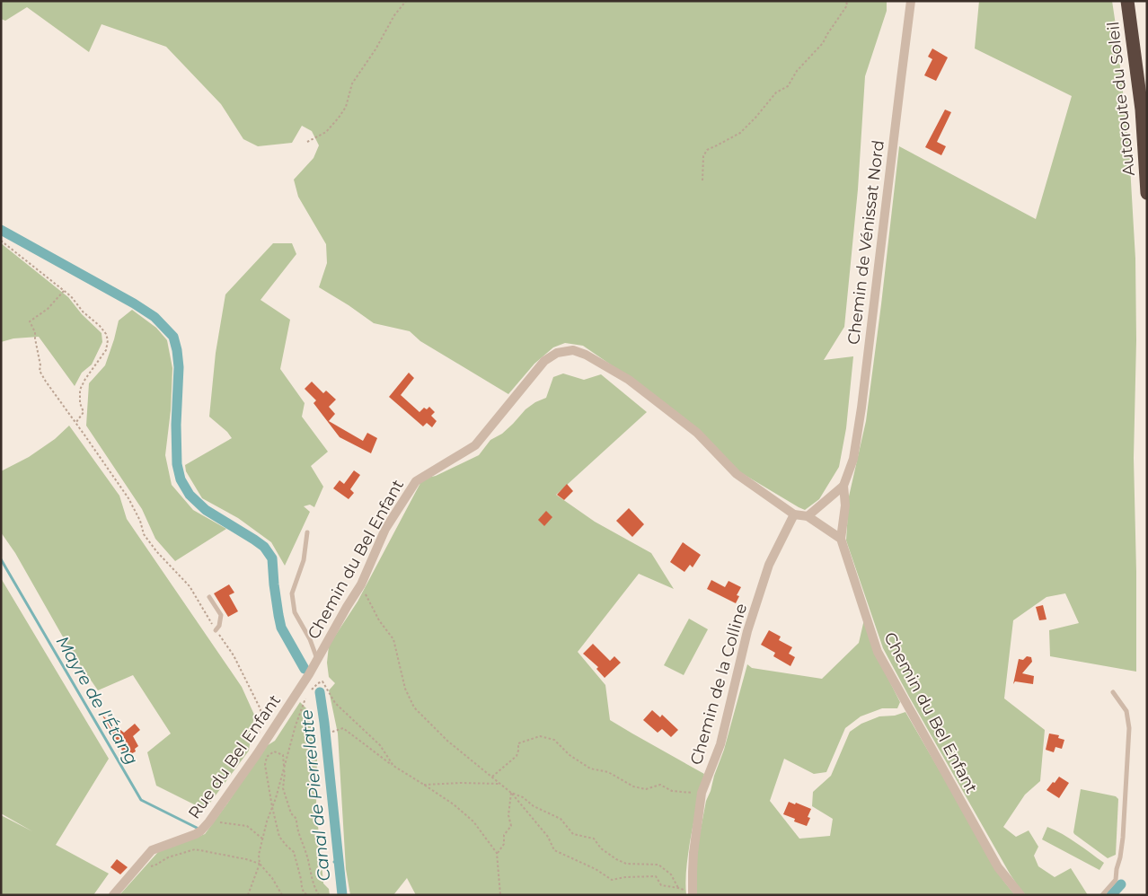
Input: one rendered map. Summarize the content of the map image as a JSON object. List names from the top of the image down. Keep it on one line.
{"streets":{"highway":["Autoroute du Soleil"],"street":["Chemin de Vénissat Nord","Chemin du Bel Enfant","Chemin de la Colline","Rue du Bel Enfant"]},"crossings":[["Chemin de Vénissat Nord","Chemin du Bel Enfant"],["Chemin du Bel Enfant","Chemin de la Colline"],["Chemin du Bel Enfant","Rue du Bel Enfant"]],"water":["Mayre de l'Étang","Canal de Pierrelatte"]}
